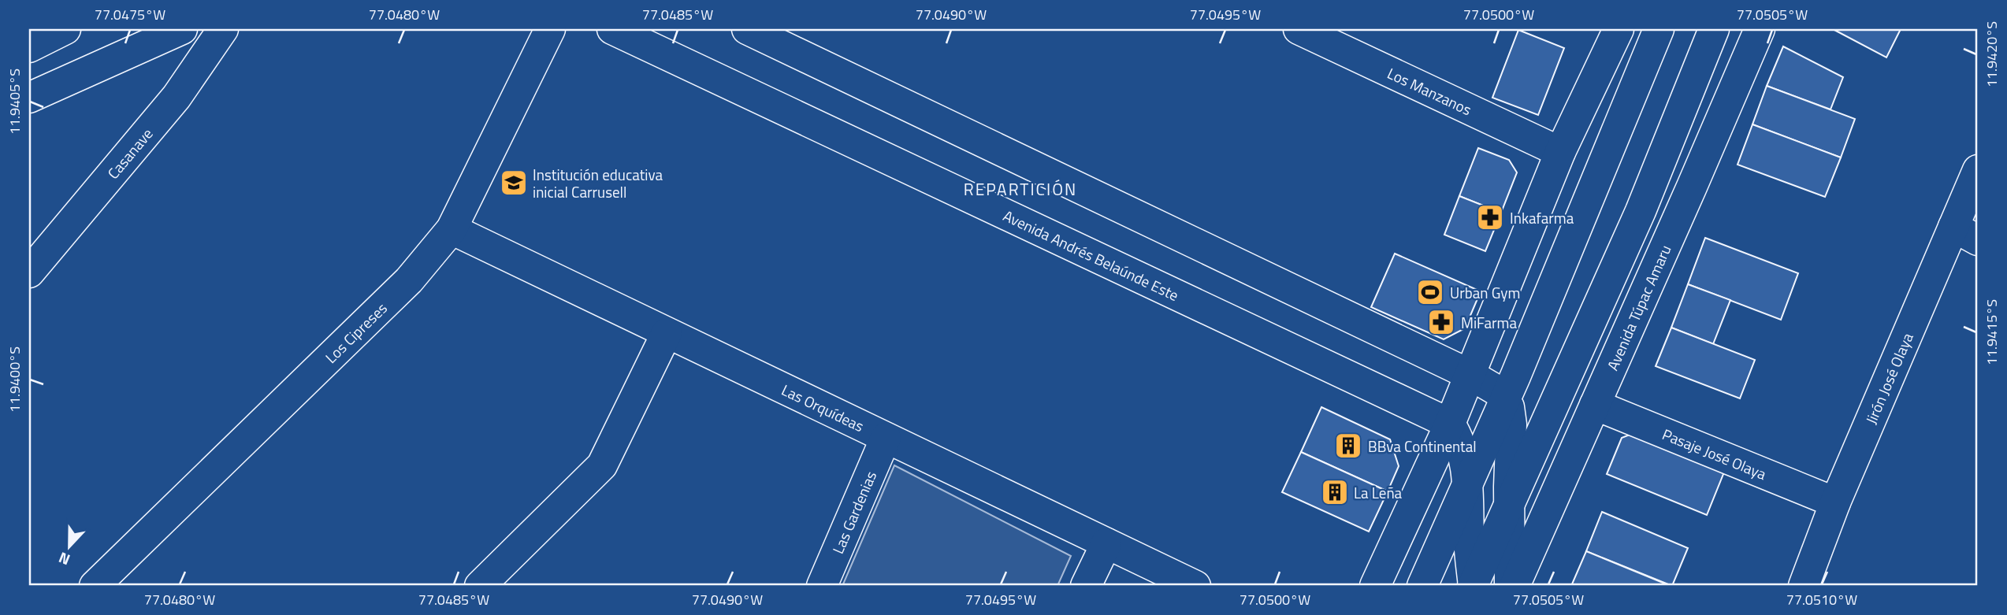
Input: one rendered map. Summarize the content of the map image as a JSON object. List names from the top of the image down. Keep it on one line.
{"streets":{"main road":["Los Manzanos","Casanave","Avenida Andrés Belaúnde Este","Avenida Túpac Amaru","Los Cipreses","Jirón José Olaya","Las Orquídeas","Pasaje José Olaya","Las Gardenias"]},"crossings":[["Avenida Túpac Amaru","Pasaje José Olaya"],["Los Cipreses","Las Orquídeas"],["Jirón José Olaya","Pasaje José Olaya"],["Las Orquídeas","Las Gardenias"]],"districts":["REPARTICIÓN"],"places":{"school or university":["Institución educativa inicial Carrusell"],"pharmacy":["Inkafarma","MiFarma"],"sports":["Urban Gym"],"building":["BBva Continental","La Leña"]},"north":"bottom","coordinates":["77.0475°W","77.0480°W","77.0485°W","77.0490°W","77.0495°W","77.0500°W","77.0505°W","11.9420°S","11.9405°S","11.9415°S","11.9400°S","77.0510°W"]}
